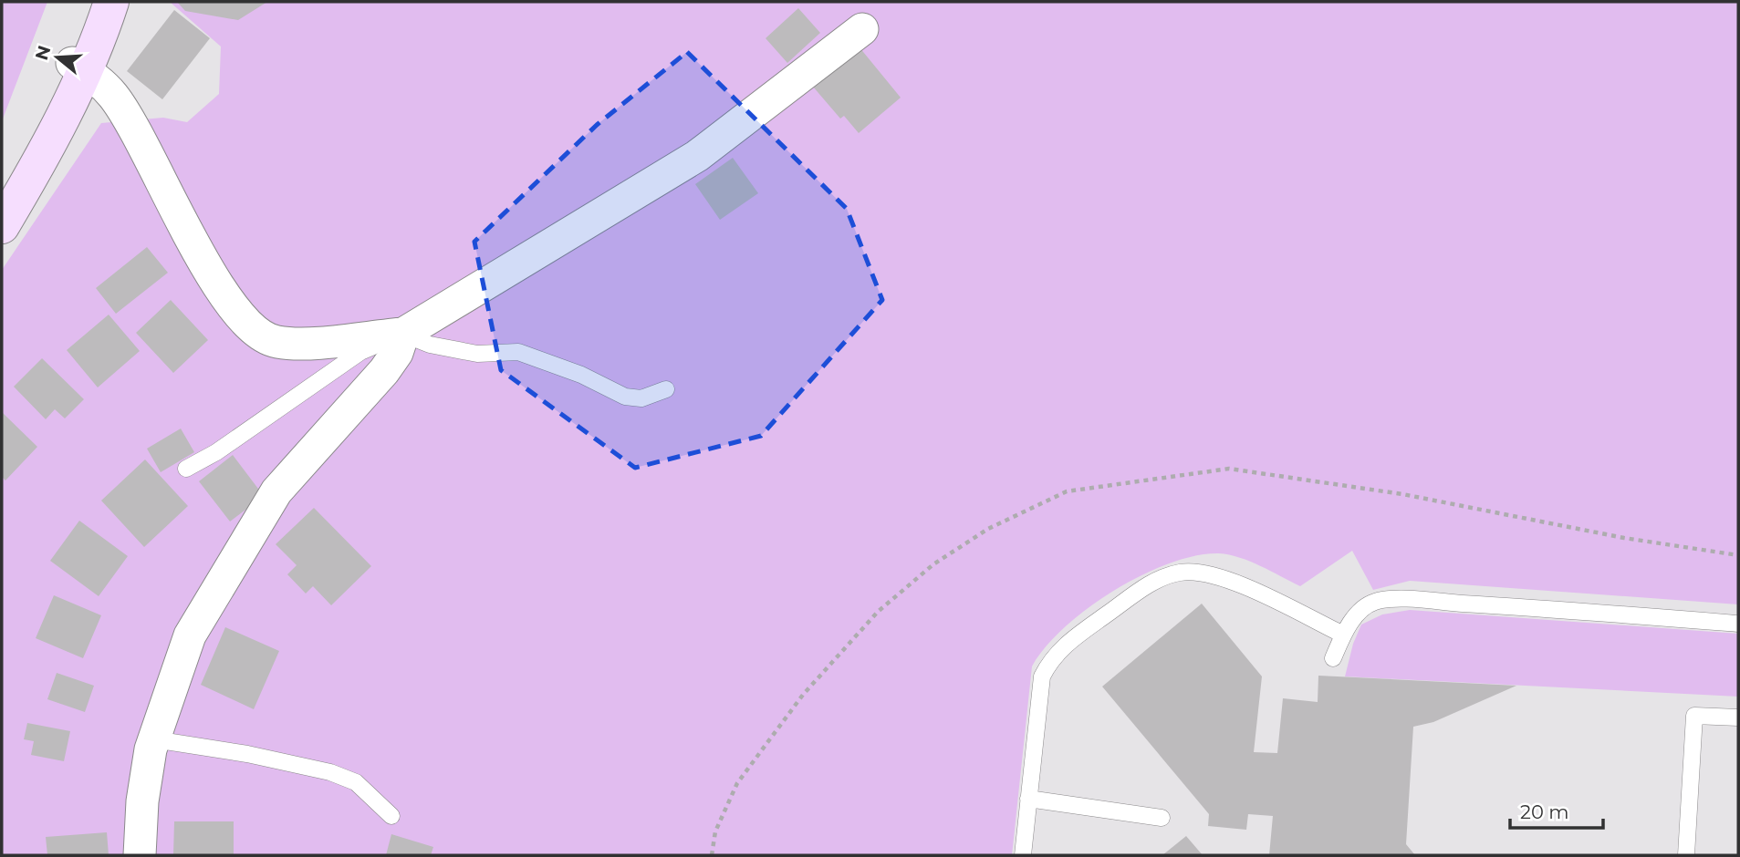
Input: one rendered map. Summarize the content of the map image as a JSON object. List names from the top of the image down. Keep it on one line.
{"scale_bar":"20 m","north":"left"}
